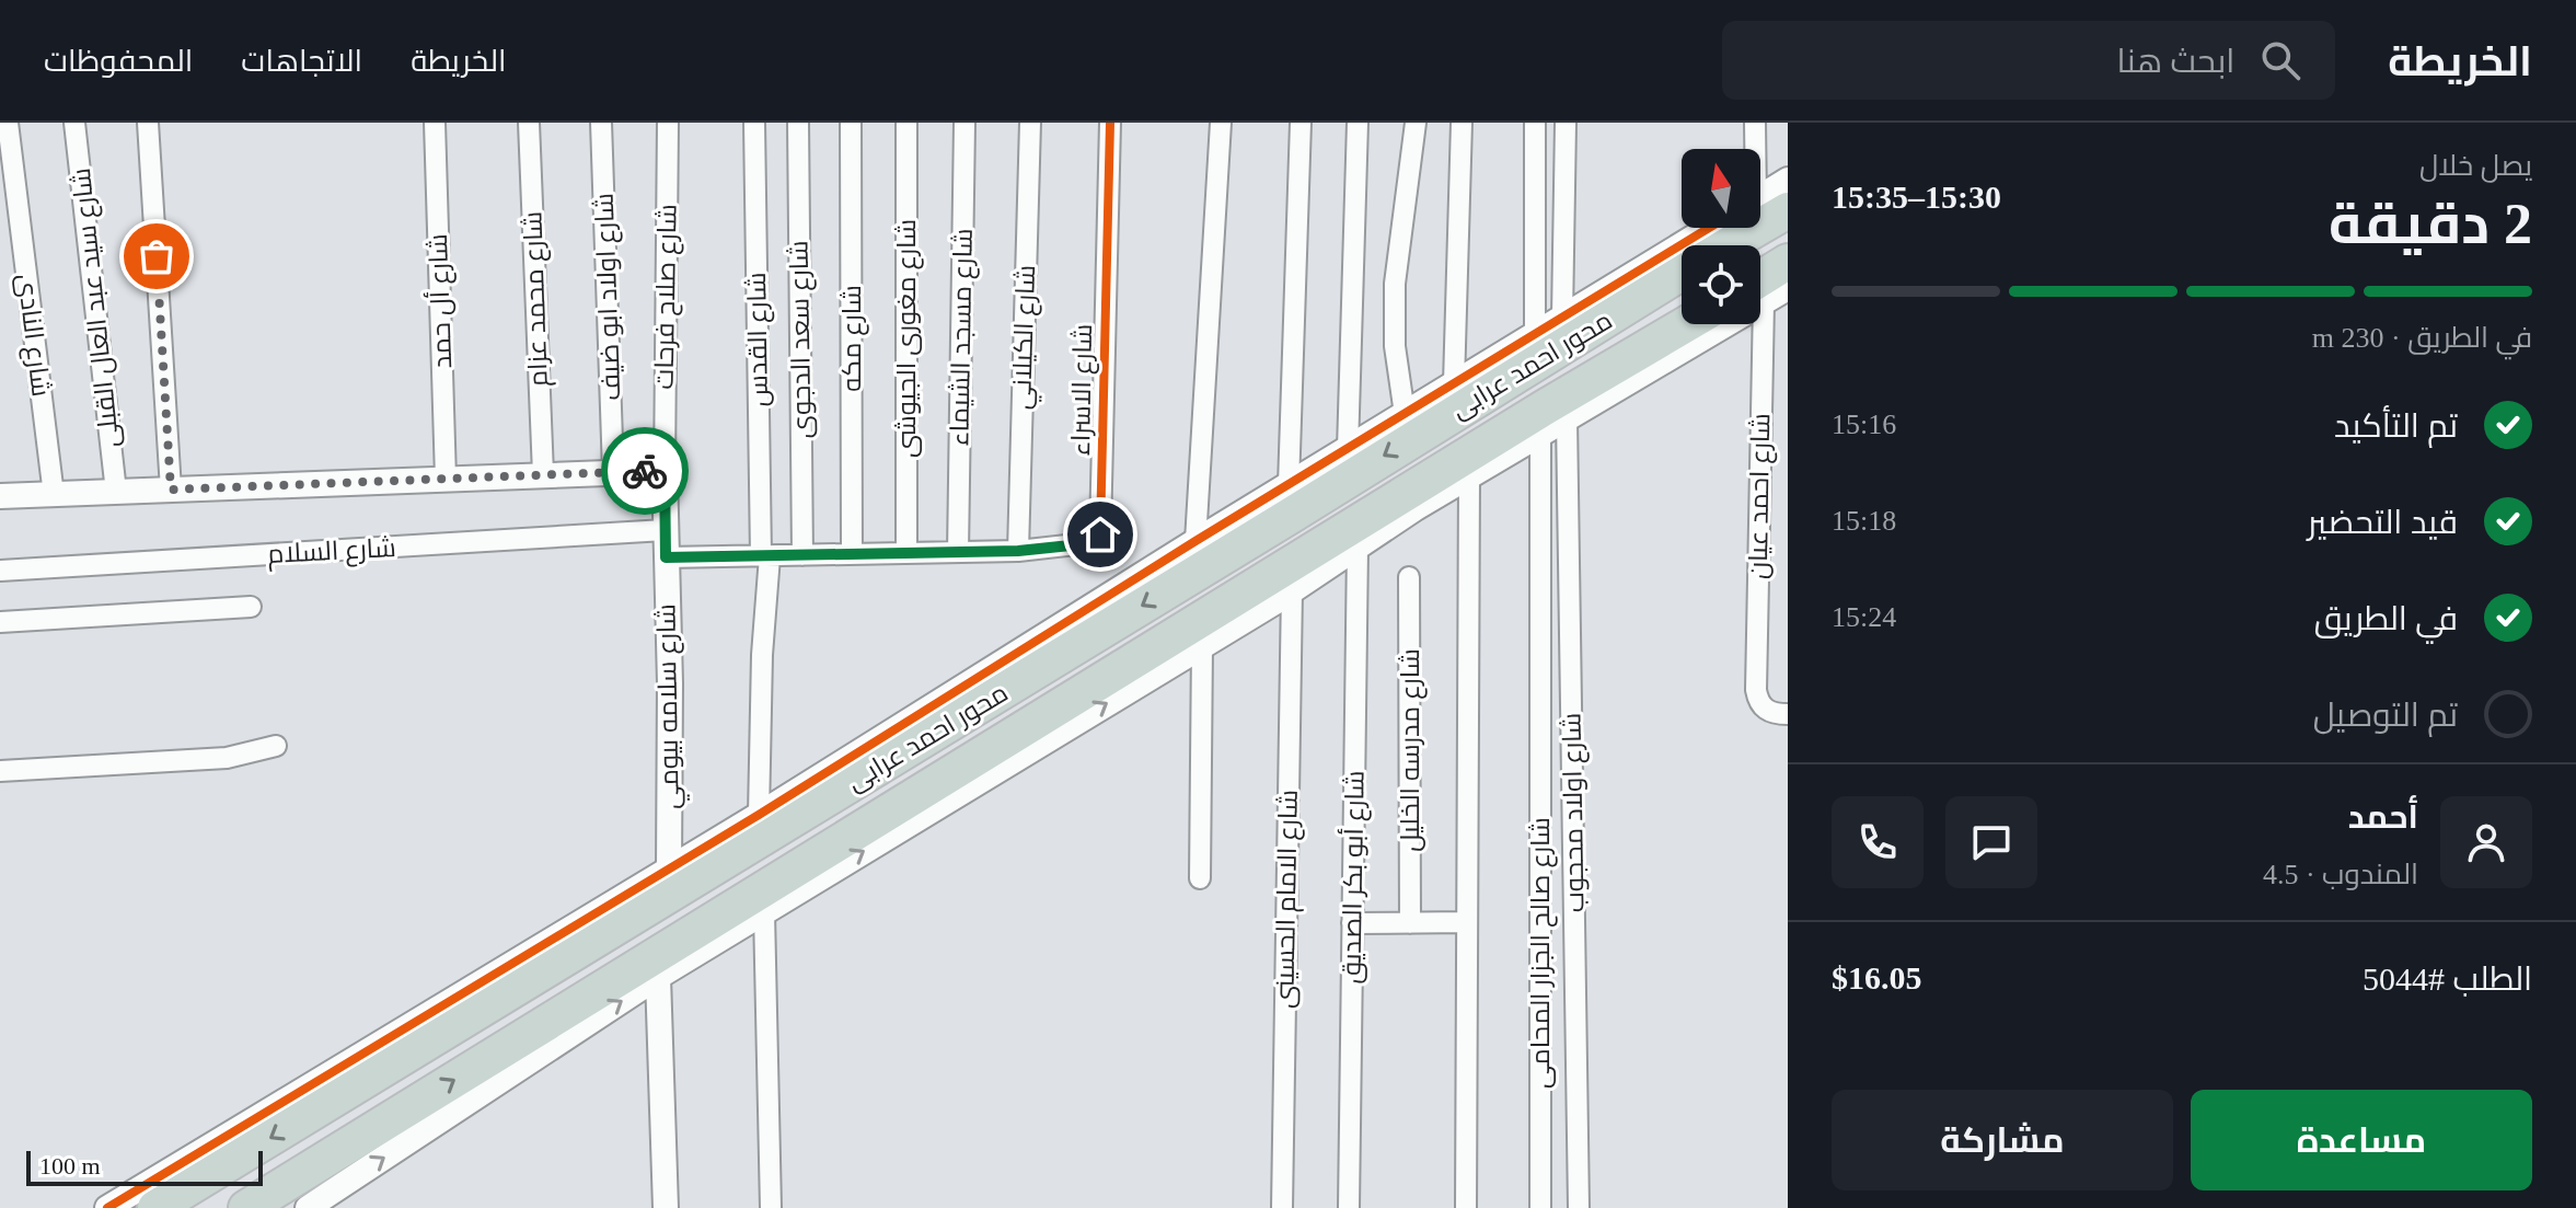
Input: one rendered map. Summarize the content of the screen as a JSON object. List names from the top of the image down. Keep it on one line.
{"streets":{"highway":["محور احمد عرابى"],"street":["شارع اولاد ابو ضيف","شارع صلاح فرحات","شارع محمد عزام","شارع أل حمد","شارع سيد عبد العال القبلى","شارع النادى","شارع مسجد الشيماء","شارع الكيلاني","شارع مكه","شارع مغورى الجيوشى","شارع القدس","شارع سعد الدجوى","شارع الاسراء","شارع احمد عيان","شارع السلام","شارع سلامه بيومي","شارع مدرسه الخليل","شارع اولاد محجوب","شارع أبو بكر الصديق","شارع الامام الحسينى","شارع صالح الجزار المحامى"]},"crossings":[["شارع صلاح فرحات","شارع سلامه بيومي"],["شارع مسجد الشيماء","شارع الاسراء"],["شارع الكيلاني","شارع الاسراء"],["شارع مكه","شارع الاسراء"],["شارع مغورى الجيوشى","شارع الاسراء"],["شارع القدس","شارع الاسراء"],["شارع سعد الدجوى","شارع الاسراء"],["شارع الاسراء","شارع سلامه بيومي"],["شارع السلام","شارع سلامه بيومي"]],"scale_bar":"100 m","north":"top","page":{"header":"الخريطة","search":"ابحث هنا","nav":["الخريطة","الاتجاهات","المحفوظات"],"heading":["2 دقيقة","يصل خلال","15:30–15:35"],"panel":["أحمد","المندوب · 4.5","الطلب #5044","$16.05"],"bar":"في الطريق · 230 m","list":[["تم التأكيد","15:16"],["قيد التحضير","15:18"],["في الطريق","15:24"],"تم التوصيل"],"buttons":["مساعدة","مشاركة"],"scale":"100 m"}}
